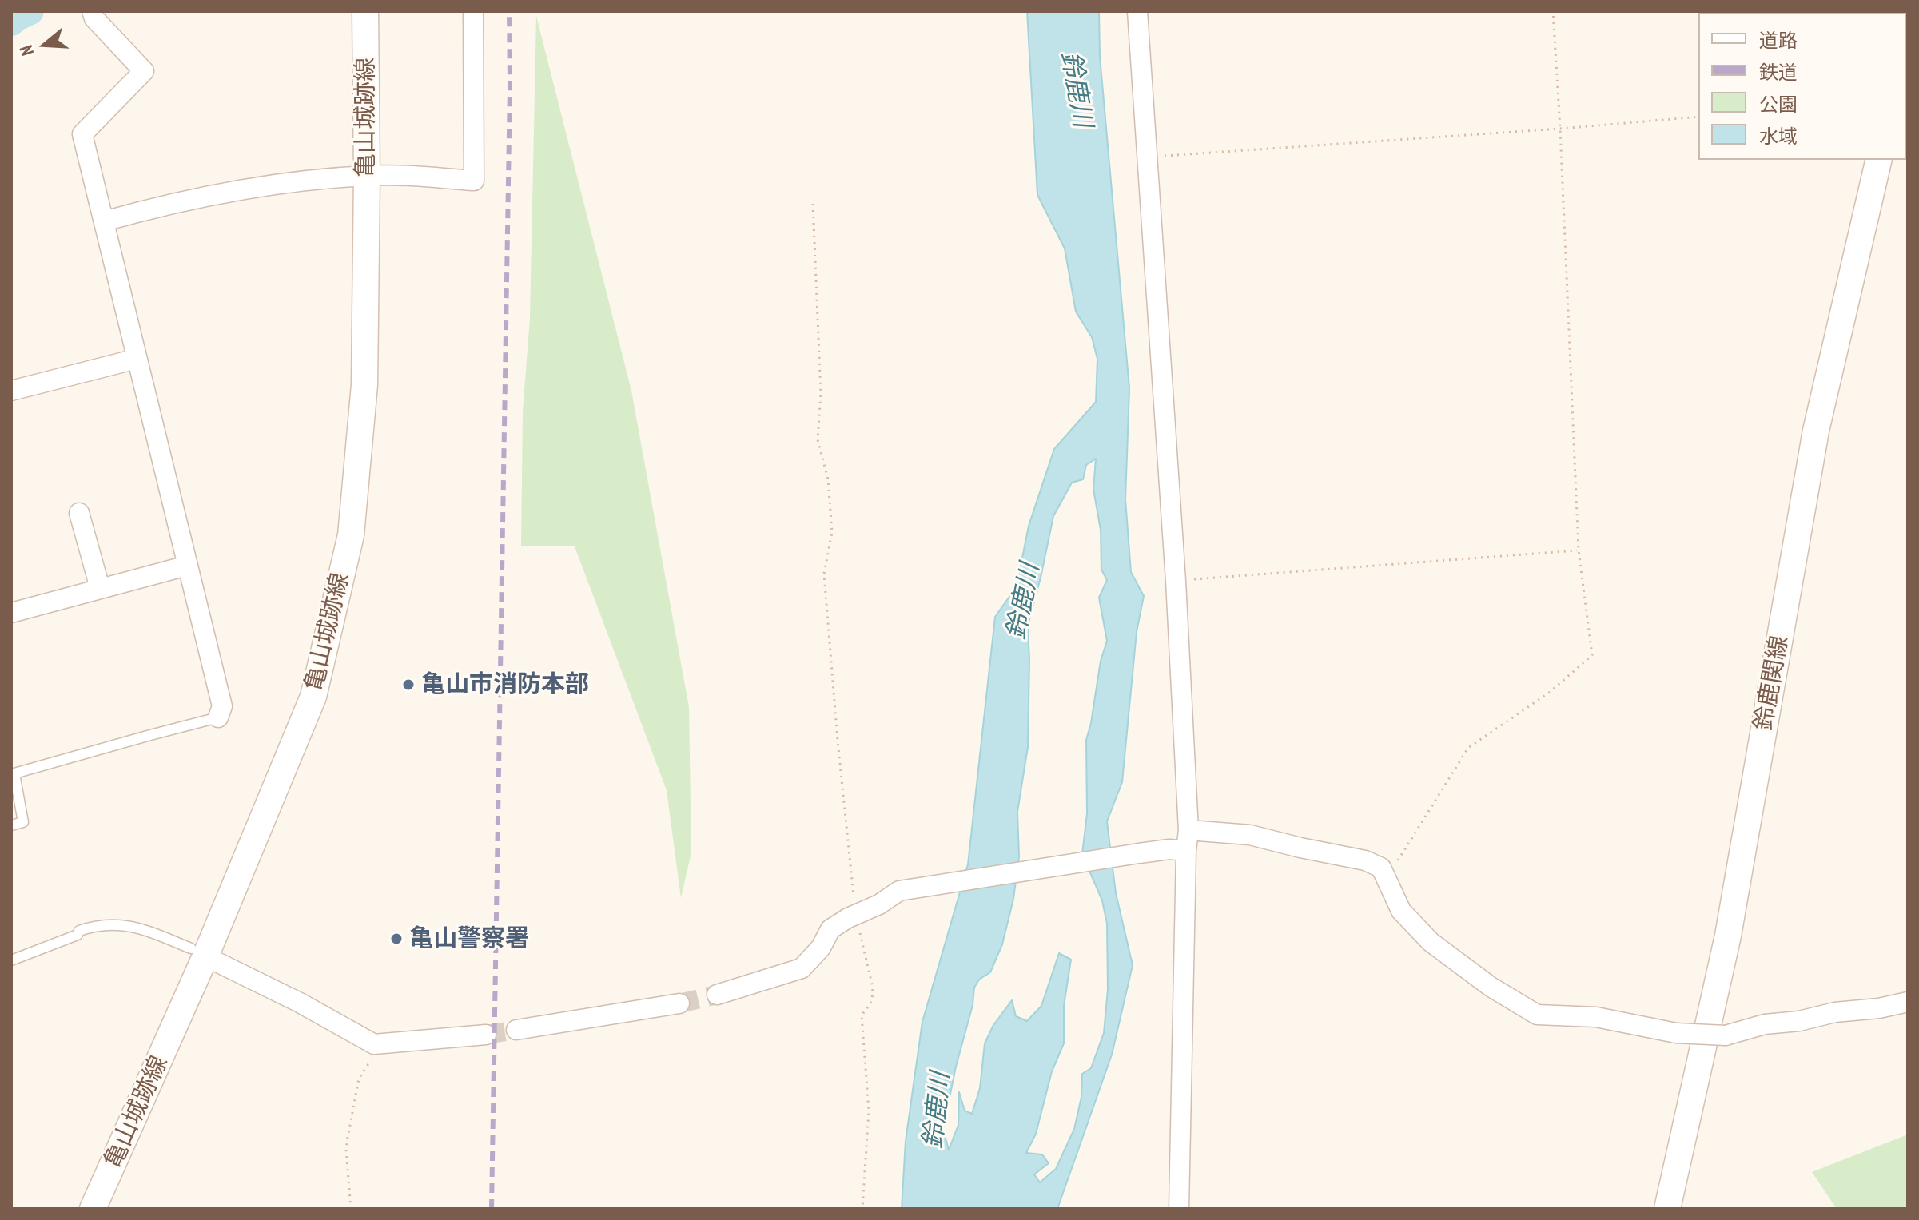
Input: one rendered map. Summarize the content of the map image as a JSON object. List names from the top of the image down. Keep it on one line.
{"streets":{"main road":["亀山城跡線","鈴鹿関線"]},"water":["鈴鹿川"],"places":["亀山市消防本部","亀山警察署"],"legend":["道路","鉄道","公園","水域"],"north":"left"}
